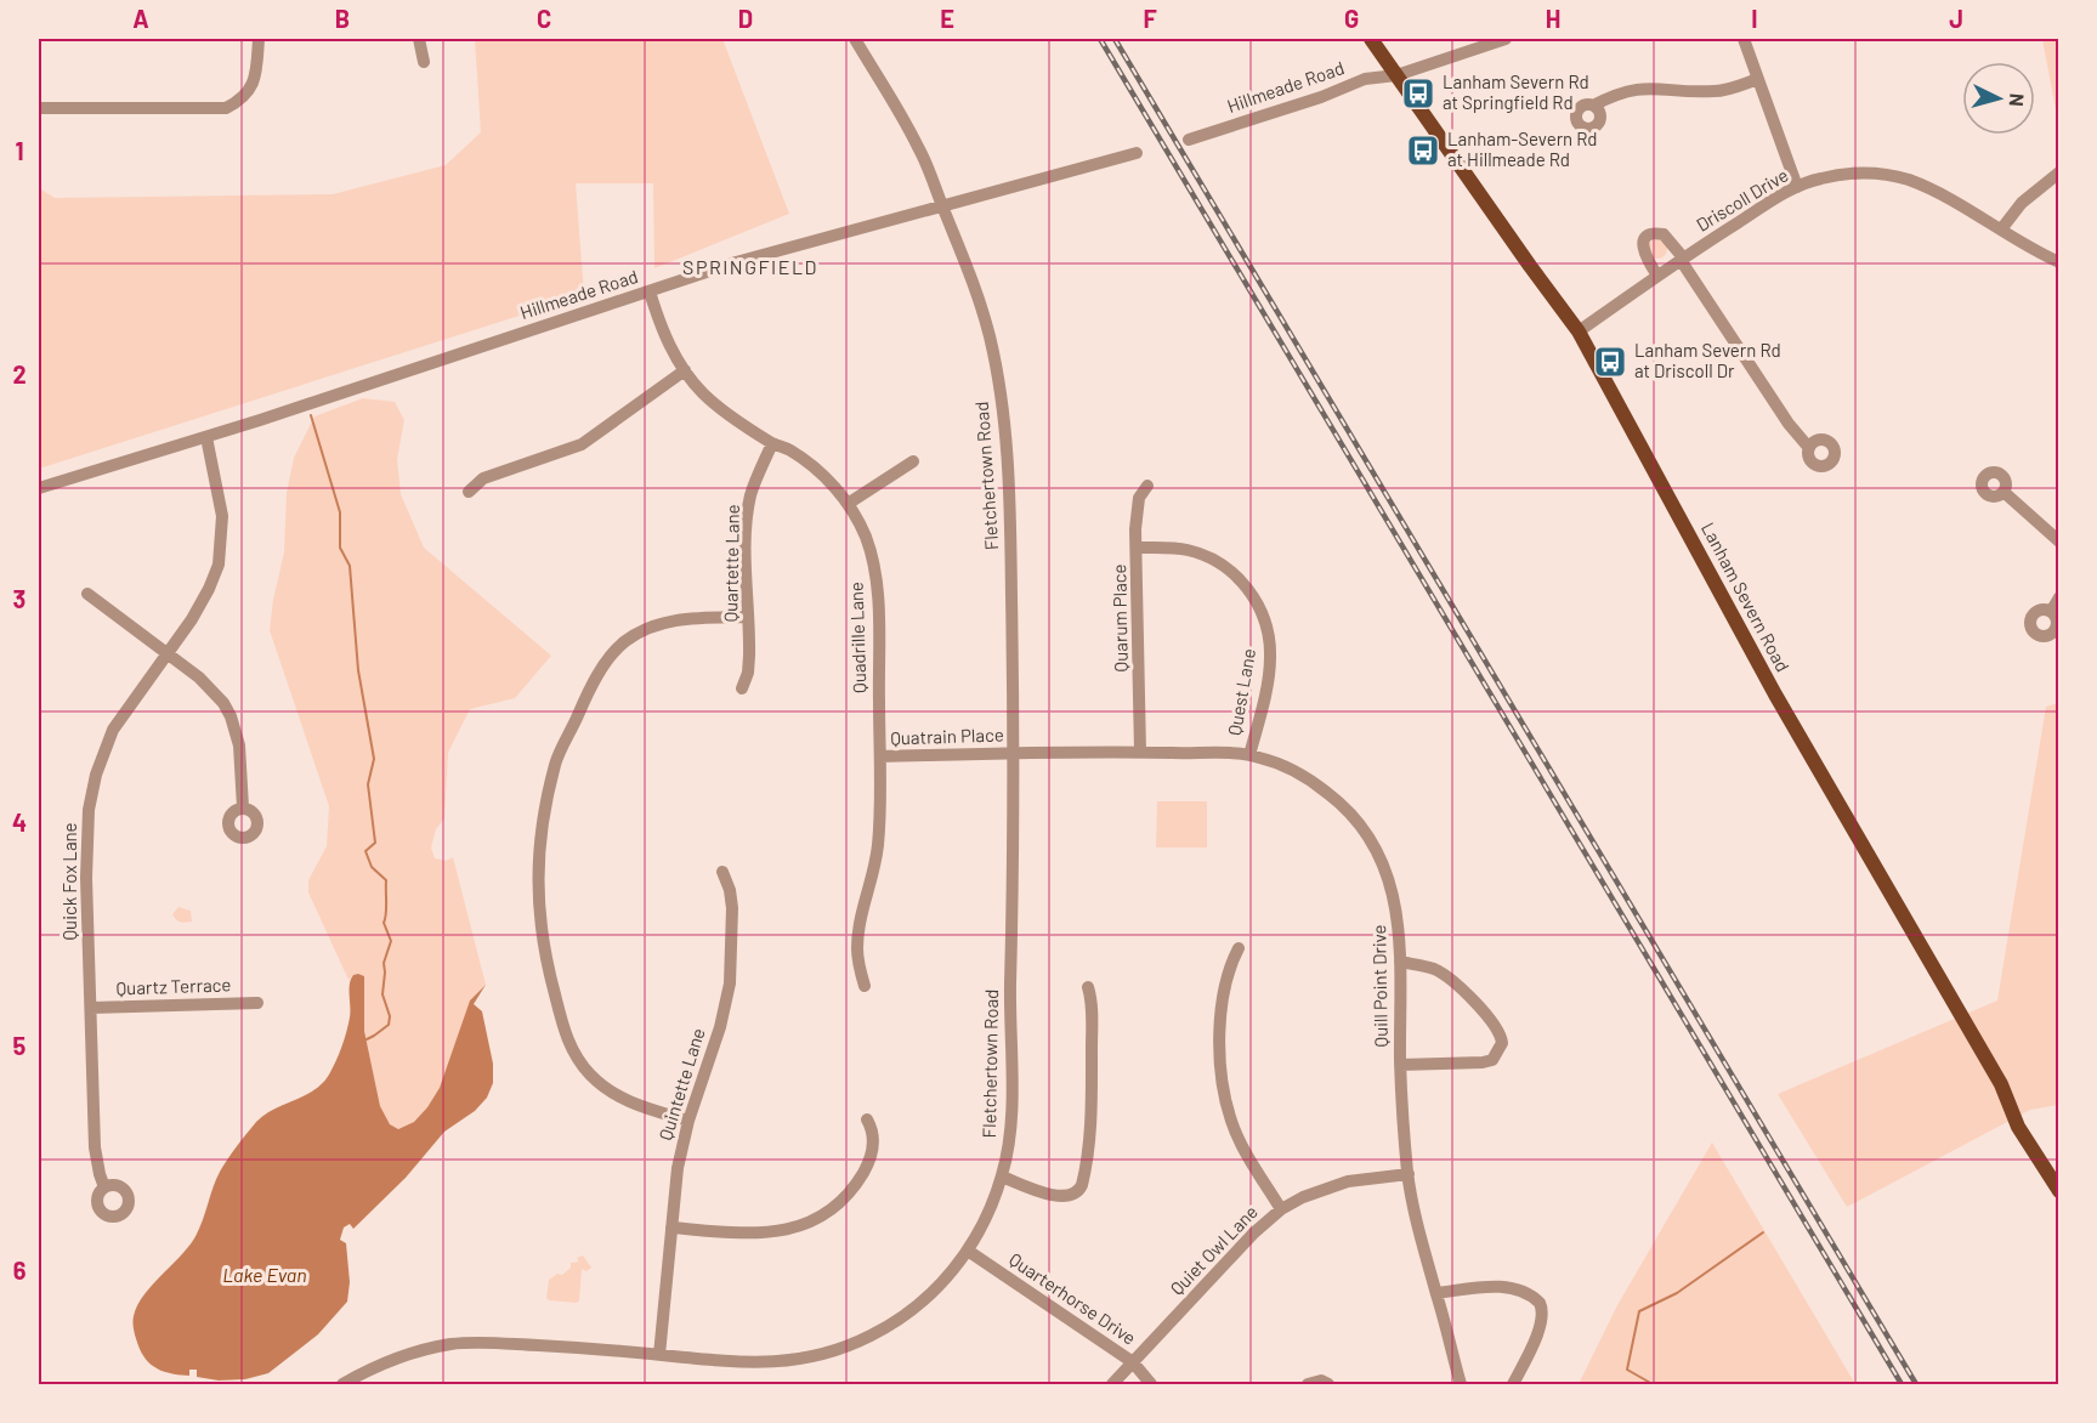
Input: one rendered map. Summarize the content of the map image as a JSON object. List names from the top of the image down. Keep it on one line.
{"streets":{"main road":["Lanham Severn Road"],"street":["Hillmeade Road","Driscoll Drive","Fletchertown Road","Quartette Lane","Quarum Place","Quadrille Lane","Quest Lane","Quatrain Place","Quick Fox Lane","Quill Point Drive","Quartz Terrace","Quintette Lane","Quiet Owl Lane","Quarterhorse Drive"]},"crossings":[["Hillmeade Road","Fletchertown Road"],["Hillmeade Road","Lanham Severn Road"],["Hillmeade Road","Quadrille Lane"],["Hillmeade Road","Quick Fox Lane"],["Driscoll Drive","Lanham Severn Road"],["Fletchertown Road","Quatrain Place"],["Fletchertown Road","Quill Point Drive"],["Fletchertown Road","Quintette Lane"],["Fletchertown Road","Quarterhorse Drive"],["Quartette Lane","Quadrille Lane"],["Quarum Place","Quest Lane"],["Quarum Place","Quill Point Drive"],["Quadrille Lane","Quatrain Place"],["Quest Lane","Quill Point Drive"],["Quatrain Place","Quill Point Drive"],["Quick Fox Lane","Quartz Terrace"],["Quill Point Drive","Quiet Owl Lane"],["Quiet Owl Lane","Quarterhorse Drive"]],"districts":["SPRINGFIELD"],"water":["Lake Evan"],"places":{"bus stop":["Lanham Severn Rd at Springfield Rd","Lanham-Severn Rd at Hillmeade Rd","Lanham Severn Rd at Driscoll Dr"]},"north":"right","grid":{"columns":["A","B","C","D","E","F","G","H","I","J"],"rows":["1","2","3","4","5","6"]}}
